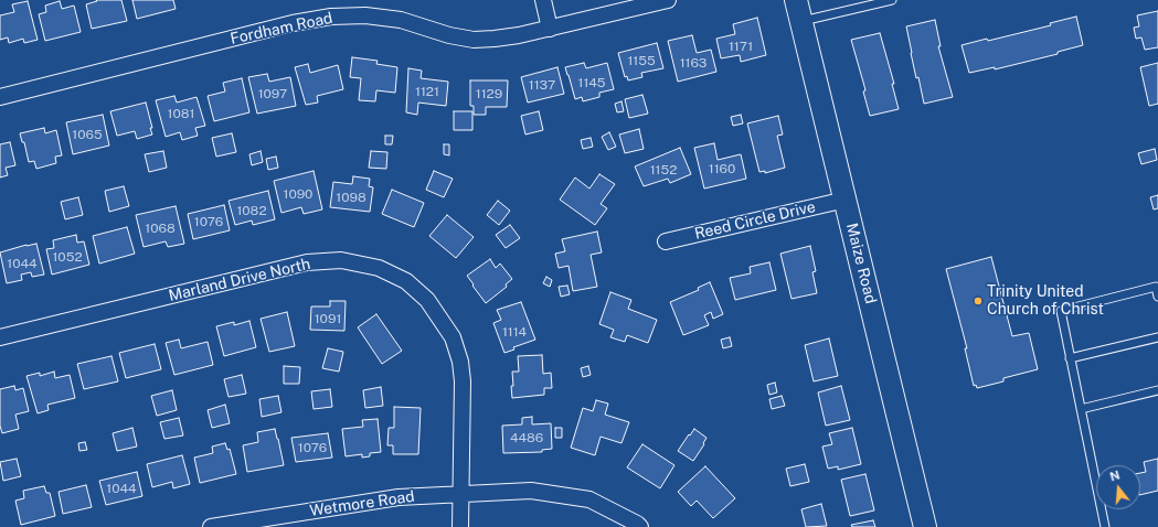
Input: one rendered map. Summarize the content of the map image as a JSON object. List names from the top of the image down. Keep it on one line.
{"streets":{"street":["Fordham Road","Reed Circle Drive","Maize Road","Marland Drive North","Wetmore Road"]},"crossings":[["Reed Circle Drive","Maize Road"],["Marland Drive North","Wetmore Road"]],"places":["Trinity United Church of Christ"],"house_numbers":["1171","1155","1163","1145","1137","1121","1097","1129","1081","1065","1160","1152","1090","1098","1082","1076","1068","1052","1044","1091","1114","4486","1076","1044"],"north":"top"}
